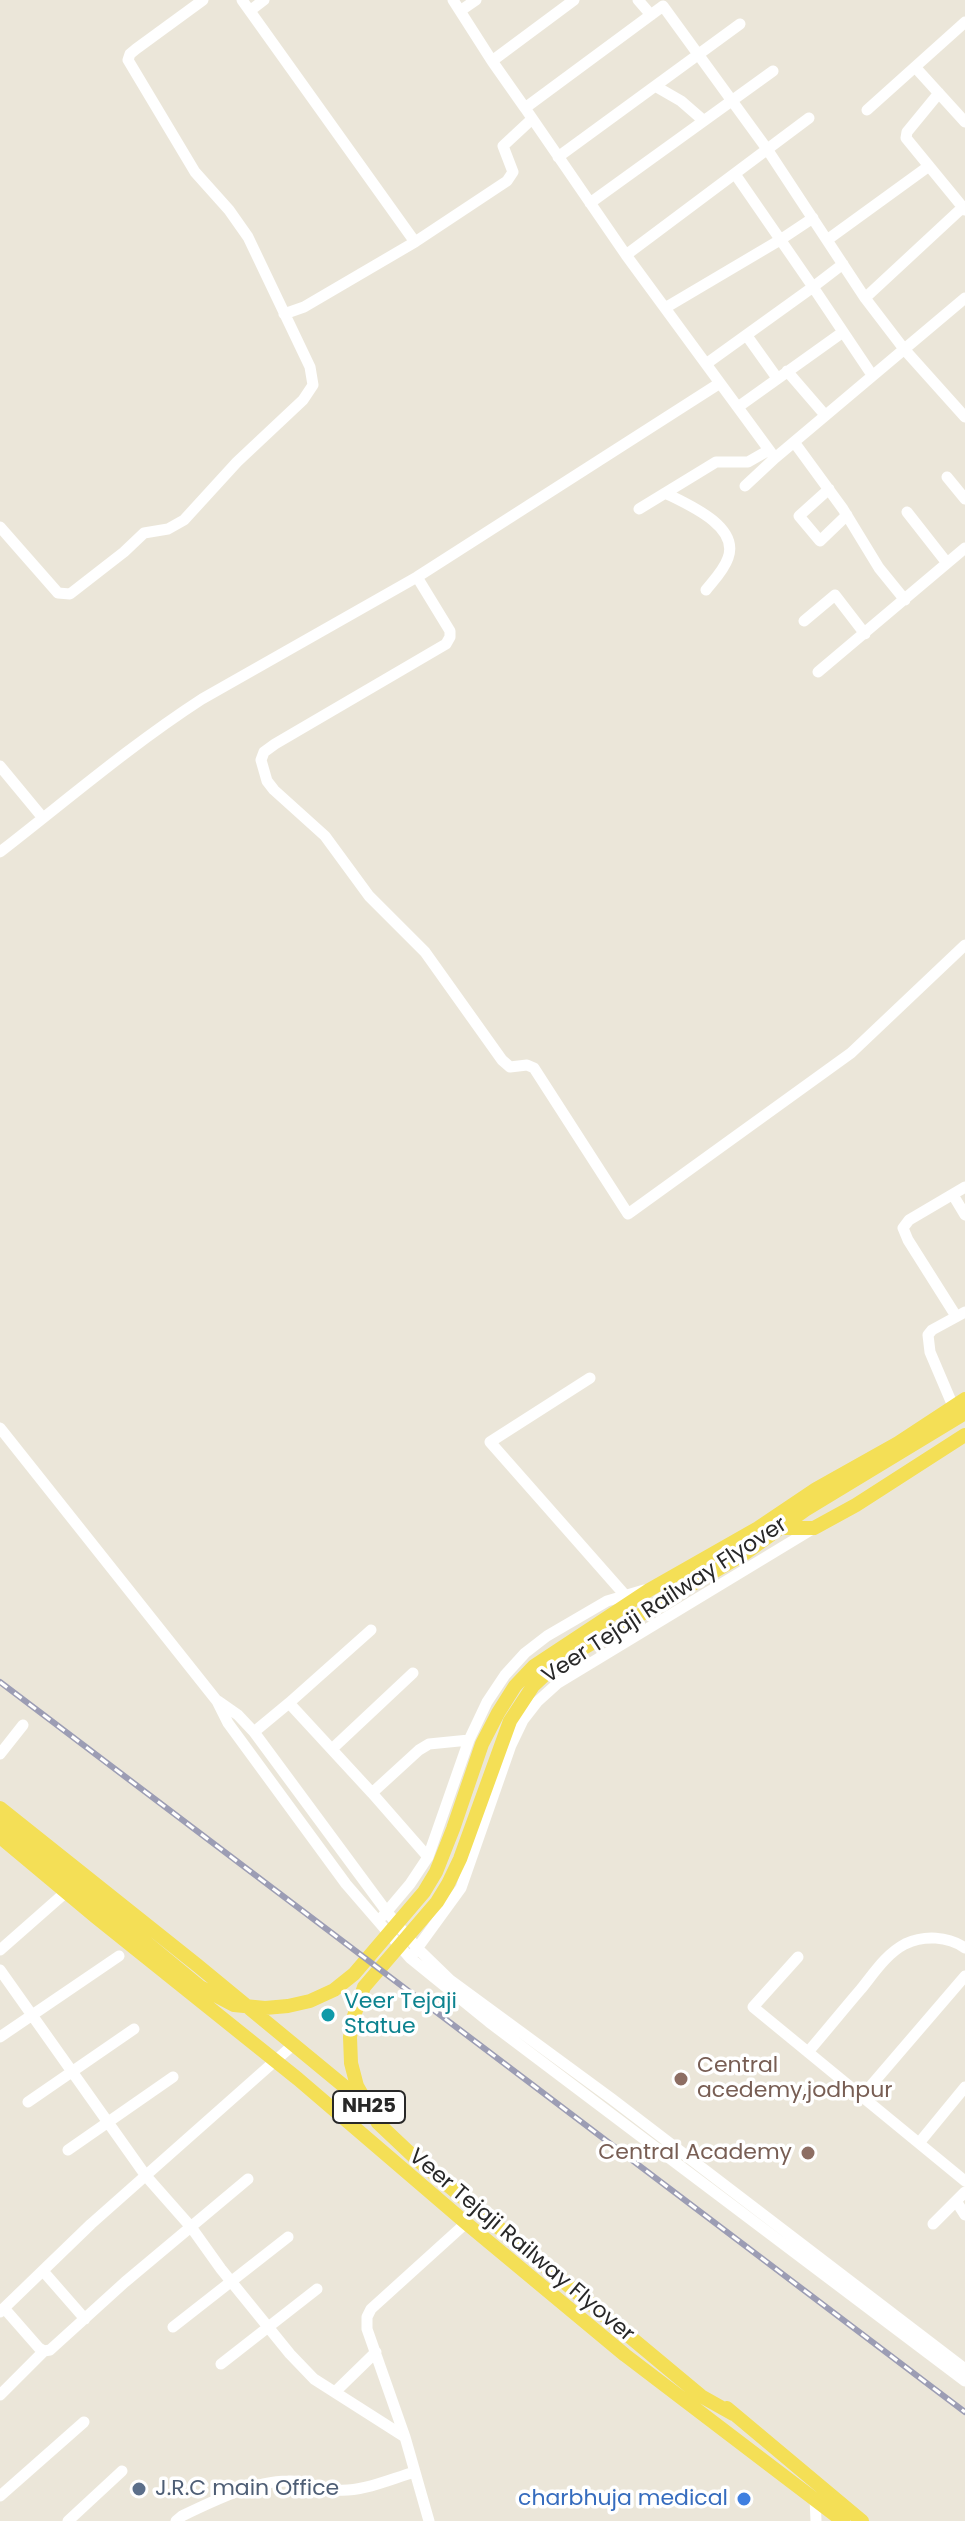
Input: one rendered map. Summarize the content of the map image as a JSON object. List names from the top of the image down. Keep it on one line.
{"streets":{"main road":["Veer Tejaji Railway Flyover","NH25"]},"crossings":[["Veer Tejaji Railway Flyover","NH25"]],"places":["Veer Tejaji Statue","Central acedemy,jodhpur","Central Academy","J.R.C main Office","charbhuja medical"]}
